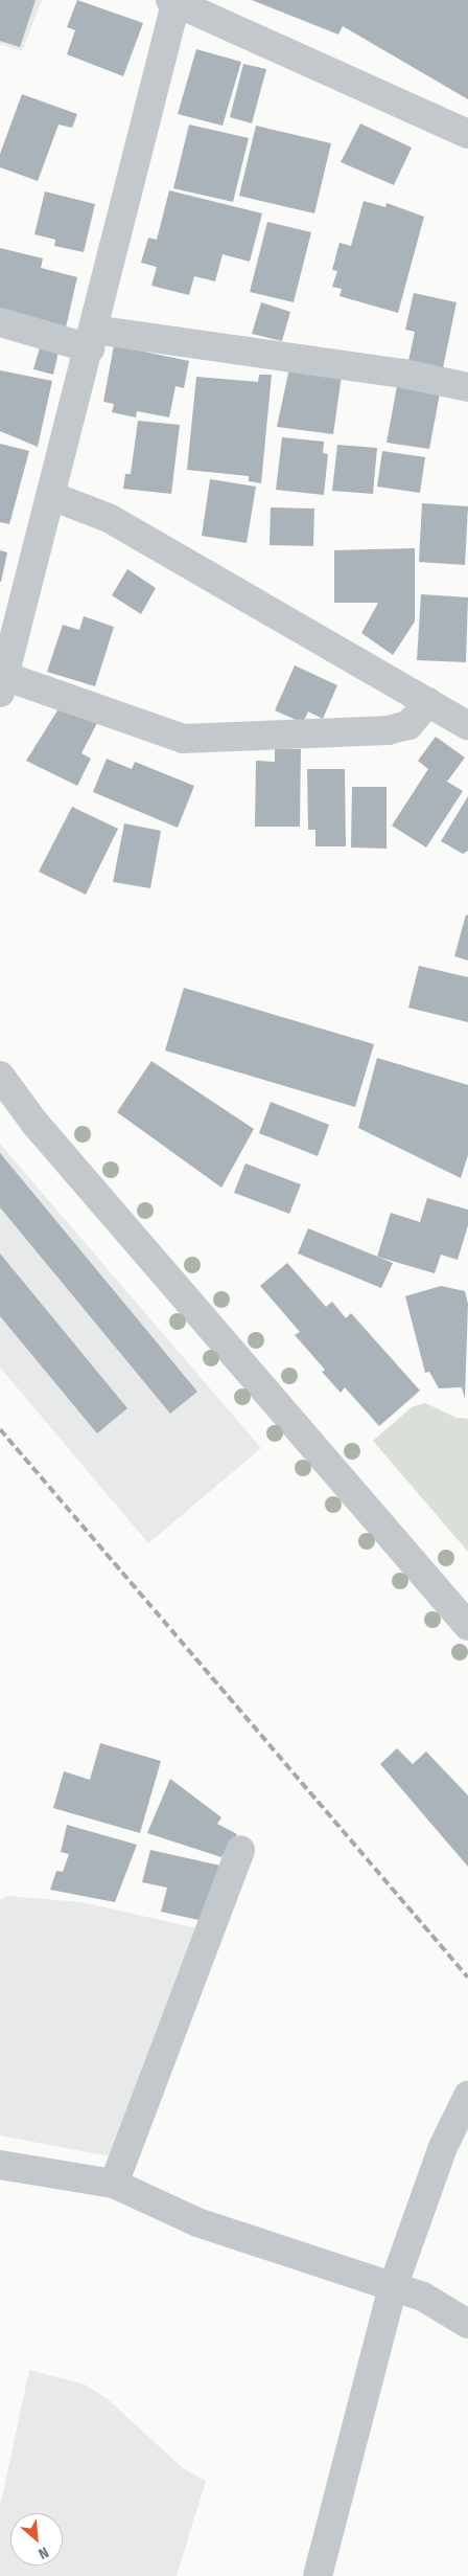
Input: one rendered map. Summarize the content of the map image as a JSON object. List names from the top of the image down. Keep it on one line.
{"north":"bottom right"}
